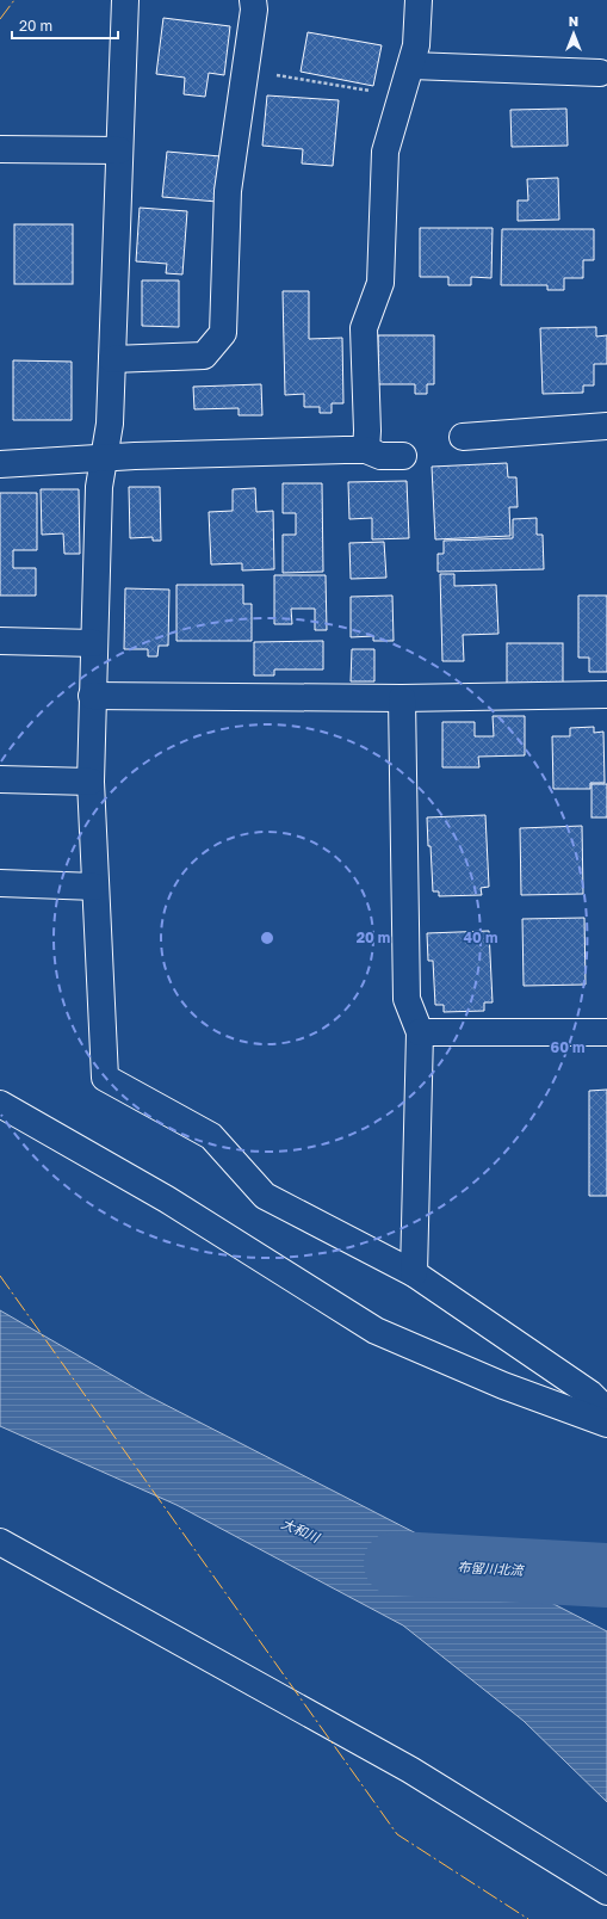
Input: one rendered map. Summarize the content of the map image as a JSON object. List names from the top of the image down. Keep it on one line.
{"water":["大和川","布留川北流"],"scale_bar":"20 m","north":"top","rings":["20 m","40 m","60 m"]}
